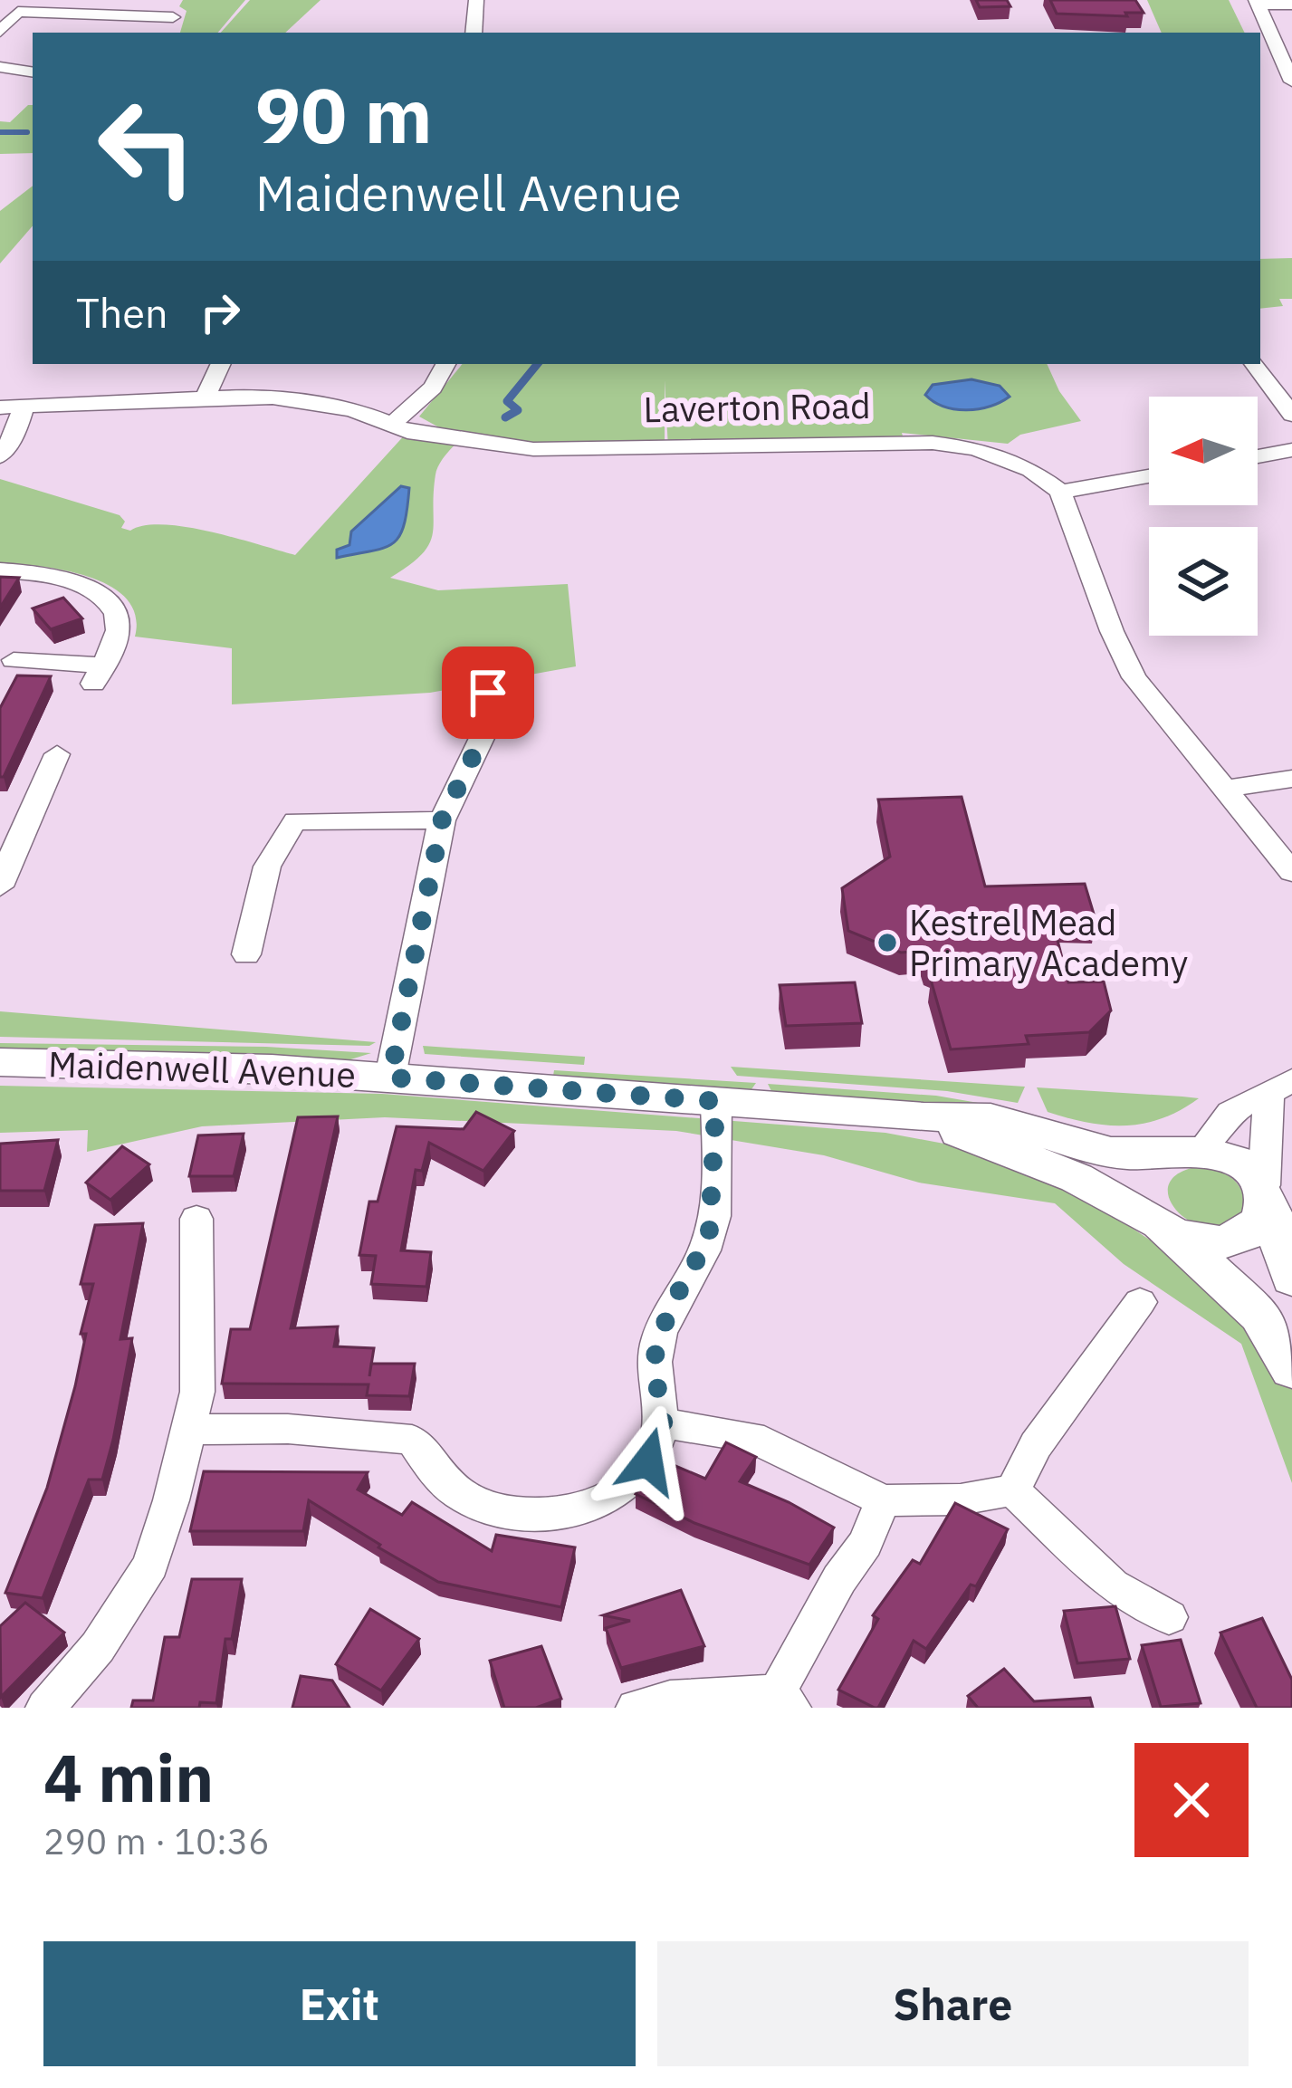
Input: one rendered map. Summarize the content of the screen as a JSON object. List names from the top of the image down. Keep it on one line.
{"streets":{"street":["Laverton Road","Maidenwell Avenue"]},"places":["Kestrel Mead Primary Academy"],"north":"left","page":{"turn":["90 m","Maidenwell Avenue"],"then":"Then","heading":["4 min","290 m · 10:36"],"buttons":["Exit","Share"]}}
